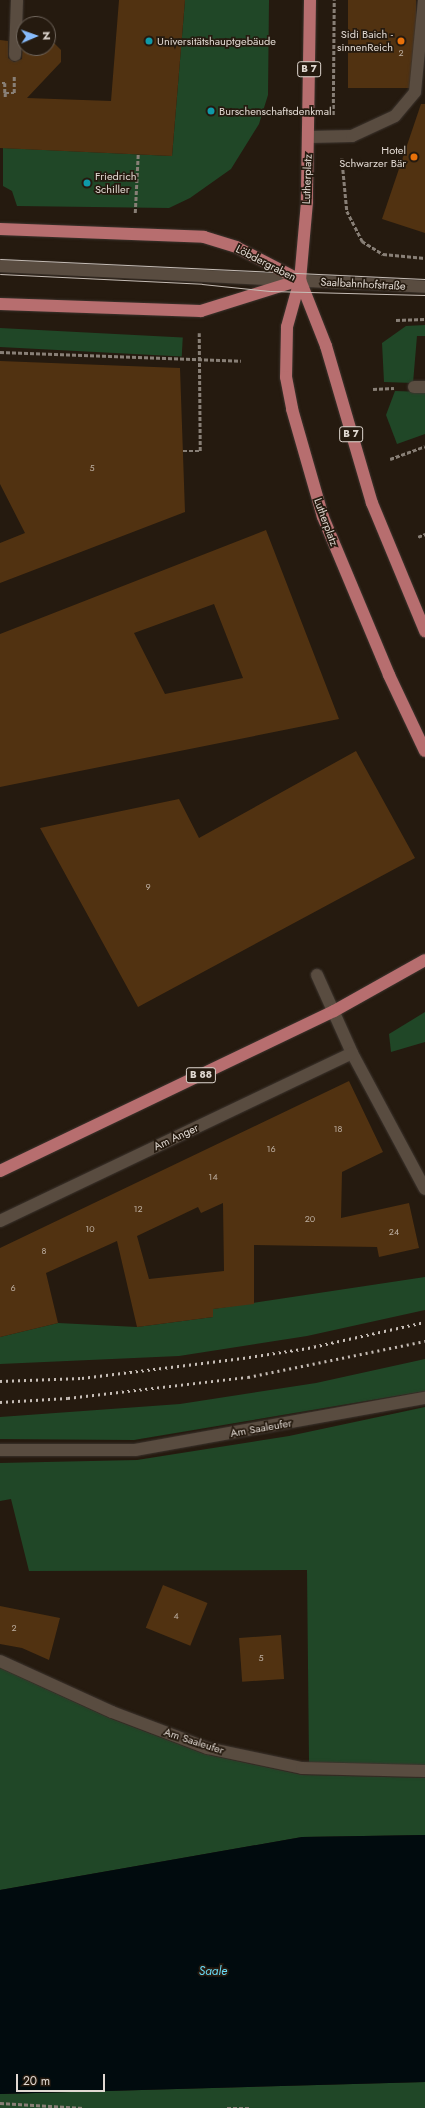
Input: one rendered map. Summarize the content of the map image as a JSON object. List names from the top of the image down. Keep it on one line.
{"streets":{"main road":["B 7","Lutherplatz","Löbdergraben","B 88"],"street":["Saalbahnhofstraße","Am Anger","Am Saaleufer"]},"crossings":[["B 7","Lutherplatz"],["Lutherplatz","Löbdergraben"],["Lutherplatz","Saalbahnhofstraße"],["Löbdergraben","Saalbahnhofstraße"]],"water":["Saale"],"places":["Universitätshauptgebäude","Sidi Baich - sinnenReich","Burschenschaftsdenkmal","Hotel Schwarzer Bär","Friedrich Schiller"],"house_numbers":["2","5","9","18","16","14","12","20","10","24","8","6","4","2","5"],"scale_bar":"20 m","north":"right"}
